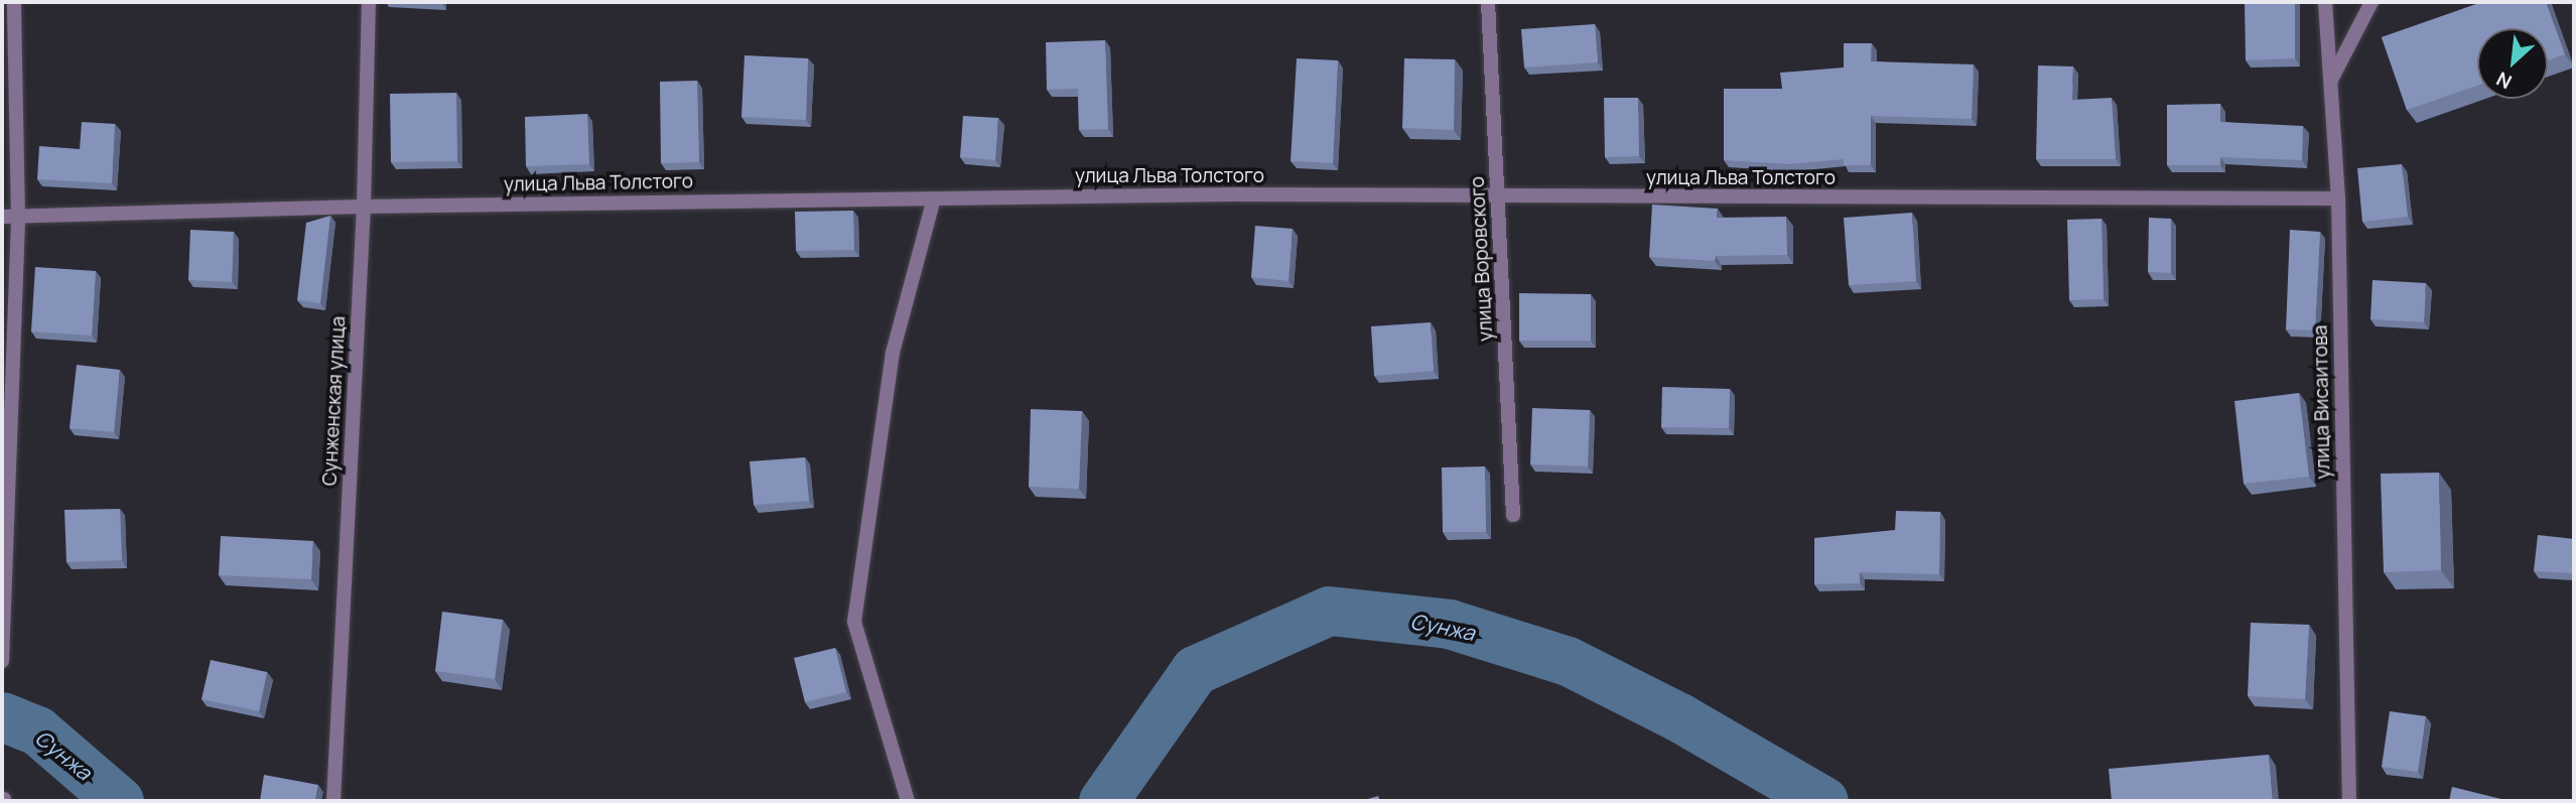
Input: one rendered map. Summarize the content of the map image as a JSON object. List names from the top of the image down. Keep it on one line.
{"streets":{"street":["улица Льва Толстого","улица Воровского","Сунженская улица","улица Висаитова"]},"crossings":[["улица Льва Толстого","улица Воровского"],["улица Льва Толстого","Сунженская улица"],["улица Льва Толстого","улица Висаитова"]],"water":["Сунжа"],"north":"bottom left"}
